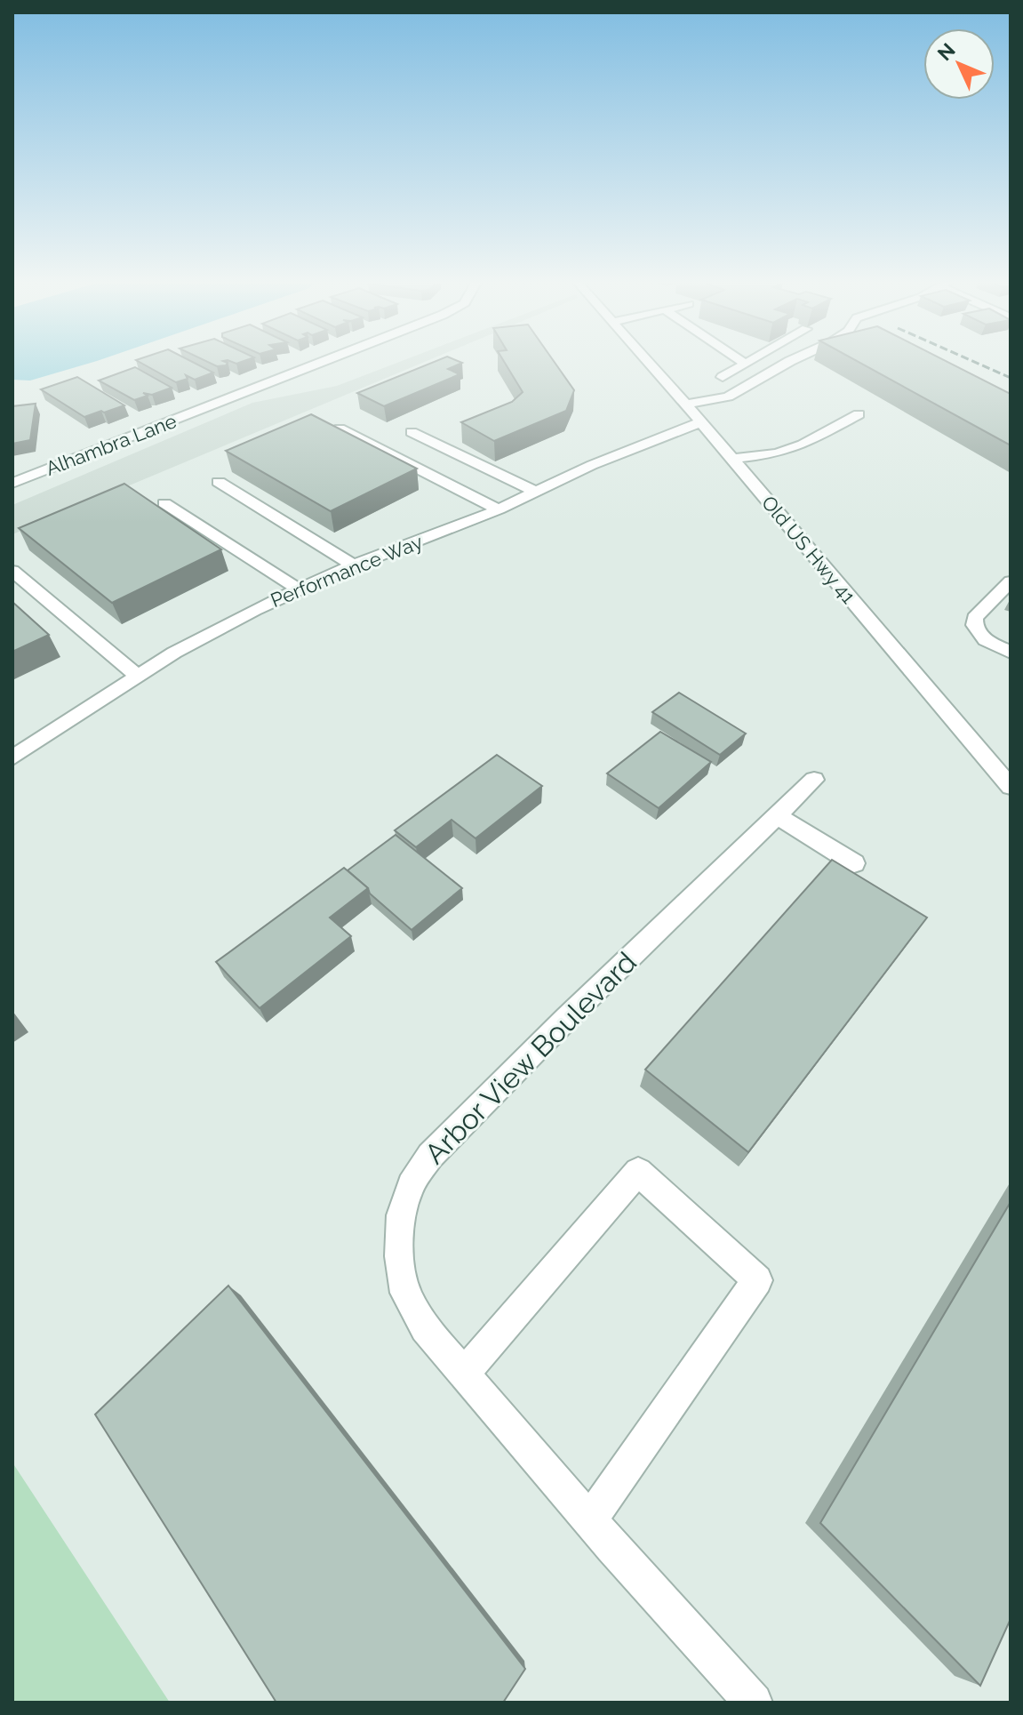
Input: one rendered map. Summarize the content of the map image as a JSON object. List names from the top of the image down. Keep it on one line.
{"streets":{"street":["Alhambra Lane","Old US Hwy 41","Performance Way","Arbor View Boulevard"]},"crossings":[["Old US Hwy 41","Performance Way"]],"north":"top left"}
